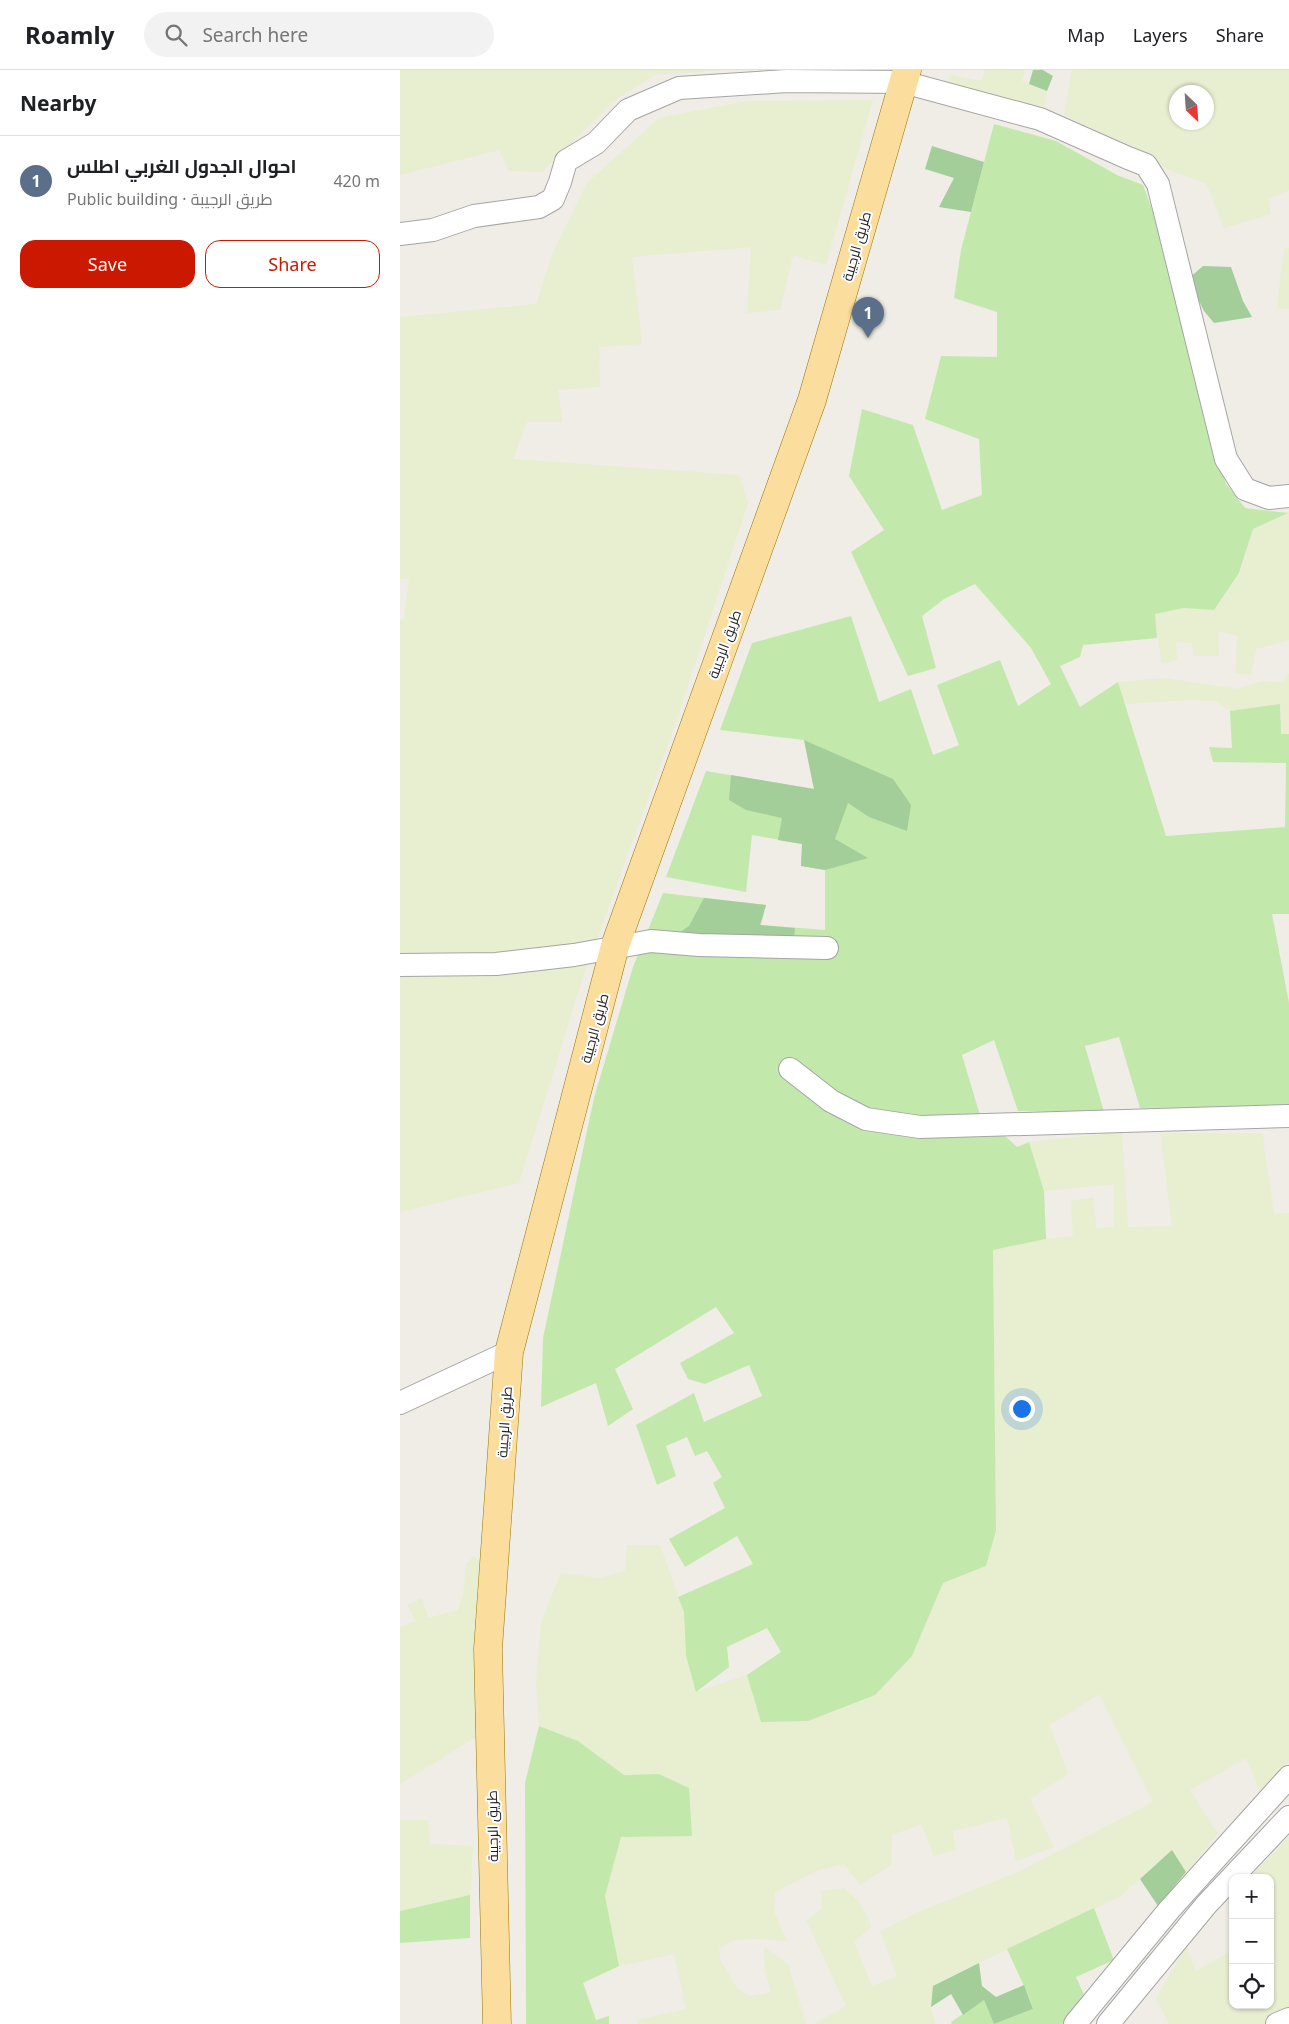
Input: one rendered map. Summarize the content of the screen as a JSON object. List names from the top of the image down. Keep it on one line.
{"streets":{"main road":["طريق الرجيبة"]},"north":"bottom right","page":{"header":"Roamly","search":"Search here","nav":["Map","Layers","Share"],"heading":"Nearby","list":[{"mark":"1","name":"احوال الجدول الغربي اطلس","note":"Public building · طريق الرجيبة","value":"420 m"}],"buttons":["Save","Share"],"pins":"1","map_buttons":["+","−"]}}
